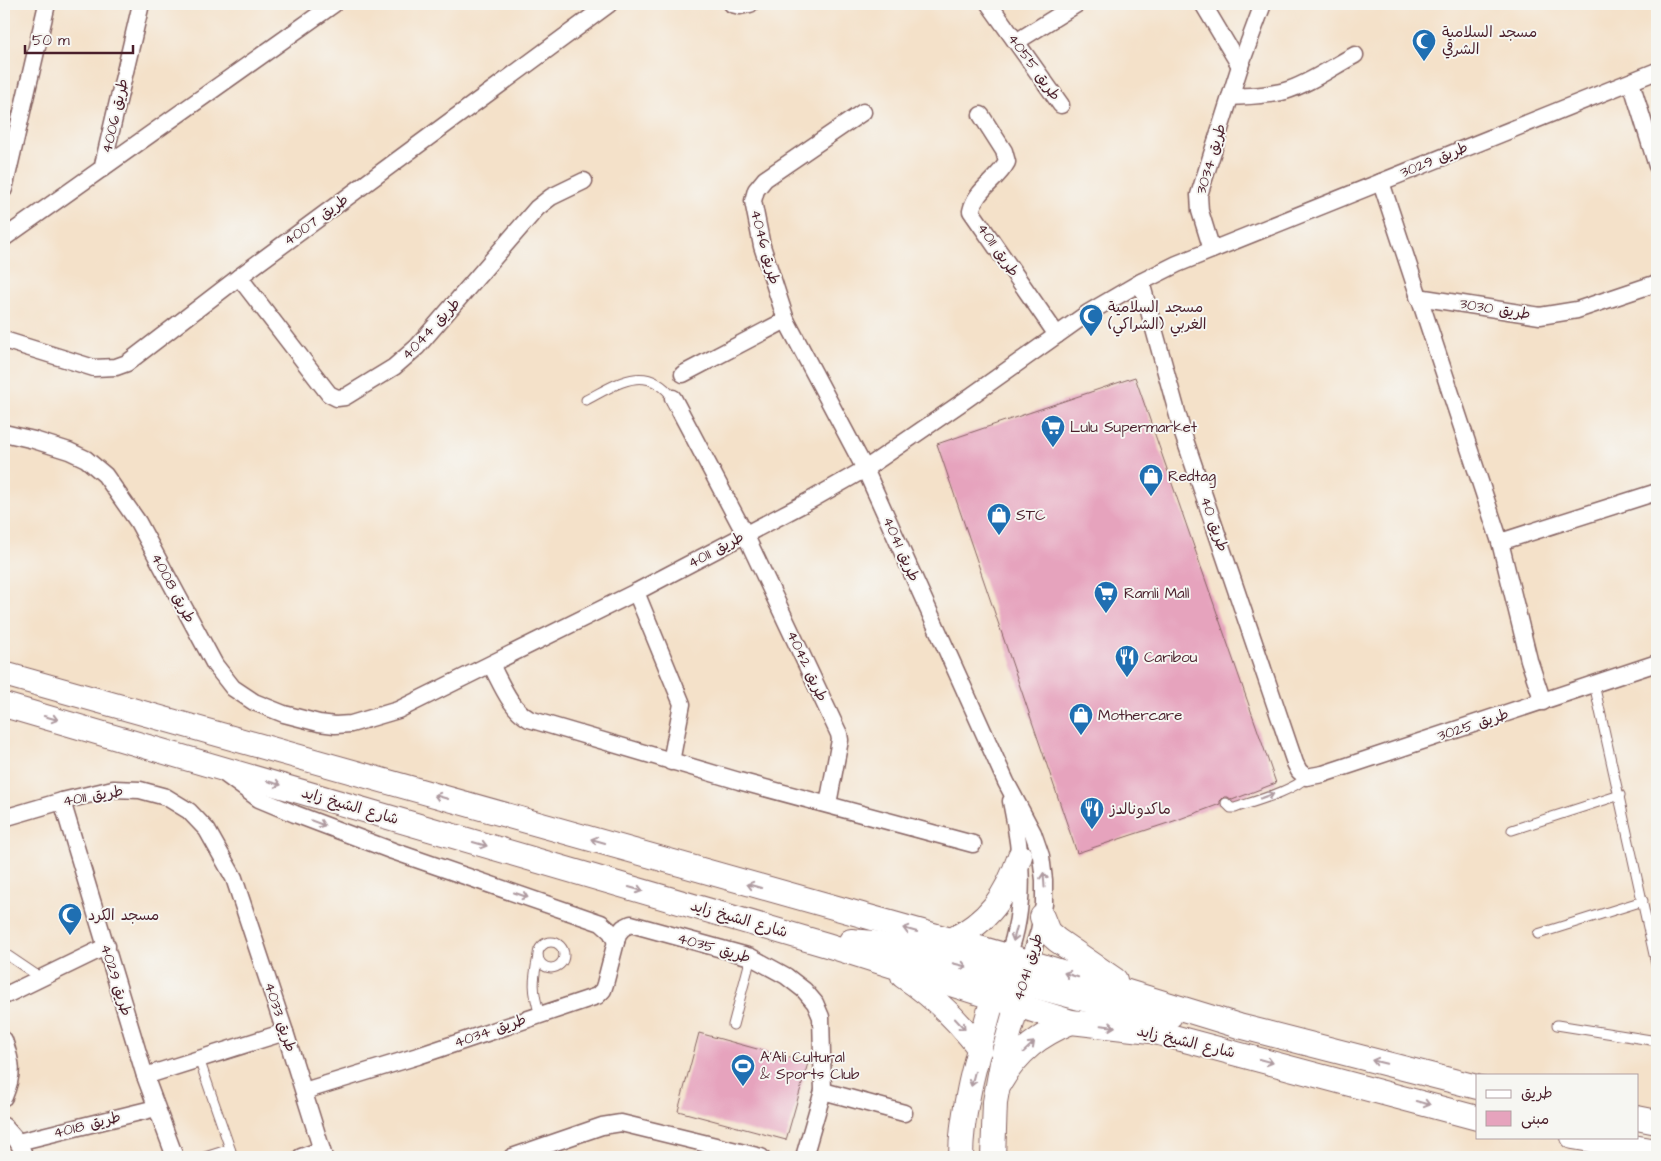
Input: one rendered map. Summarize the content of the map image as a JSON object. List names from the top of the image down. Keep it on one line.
{"streets":{"main road":["طريق 4041","شارع الشيخ زايد"],"street":["طريق 4055","طريق 4006","طريق 3034","طريق 3029","طريق 4007","طريق 4046","طريق 4011","طريق 3030","طريق 4044","طريق 40","طريق 4008","طريق 4042","طريق 3025","طريق 4035","طريق 4029","طريق 4033","طريق 4034","طريق 4018"]},"crossings":[["طريق 3034","طريق 3029"],["طريق 3034","طريق 4011"],["طريق 3029","طريق 4011"],["طريق 4007","طريق 4044"],["طريق 4046","طريق 4041"],["طريق 4011","طريق 40"],["طريق 4011","طريق 4041"],["طريق 4011","طريق 4008"],["طريق 4011","طريق 4042"],["طريق 4011","طريق 4029"],["طريق 4011","طريق 4033"],["طريق 40","طريق 3025"],["طريق 4041","شارع الشيخ زايد"],["طريق 4035","طريق 4034"],["طريق 4029","طريق 4018"],["طريق 4033","طريق 4034"]],"places":{"mosque":["مسجد السلامية الشرقي","مسجد السلامية الغربي (الشراكي)","مسجد الكرد"],"supermarket":["Lulu Supermarket","Ramli Mall"],"shop":["Redtag","STC","Mothercare"],"restaurant":["Caribou","ماكدونالدز"],"sports":["A'Ali Cultural & Sports Club"]},"legend":["طريق","مبنى"],"scale_bar":"50 m"}
